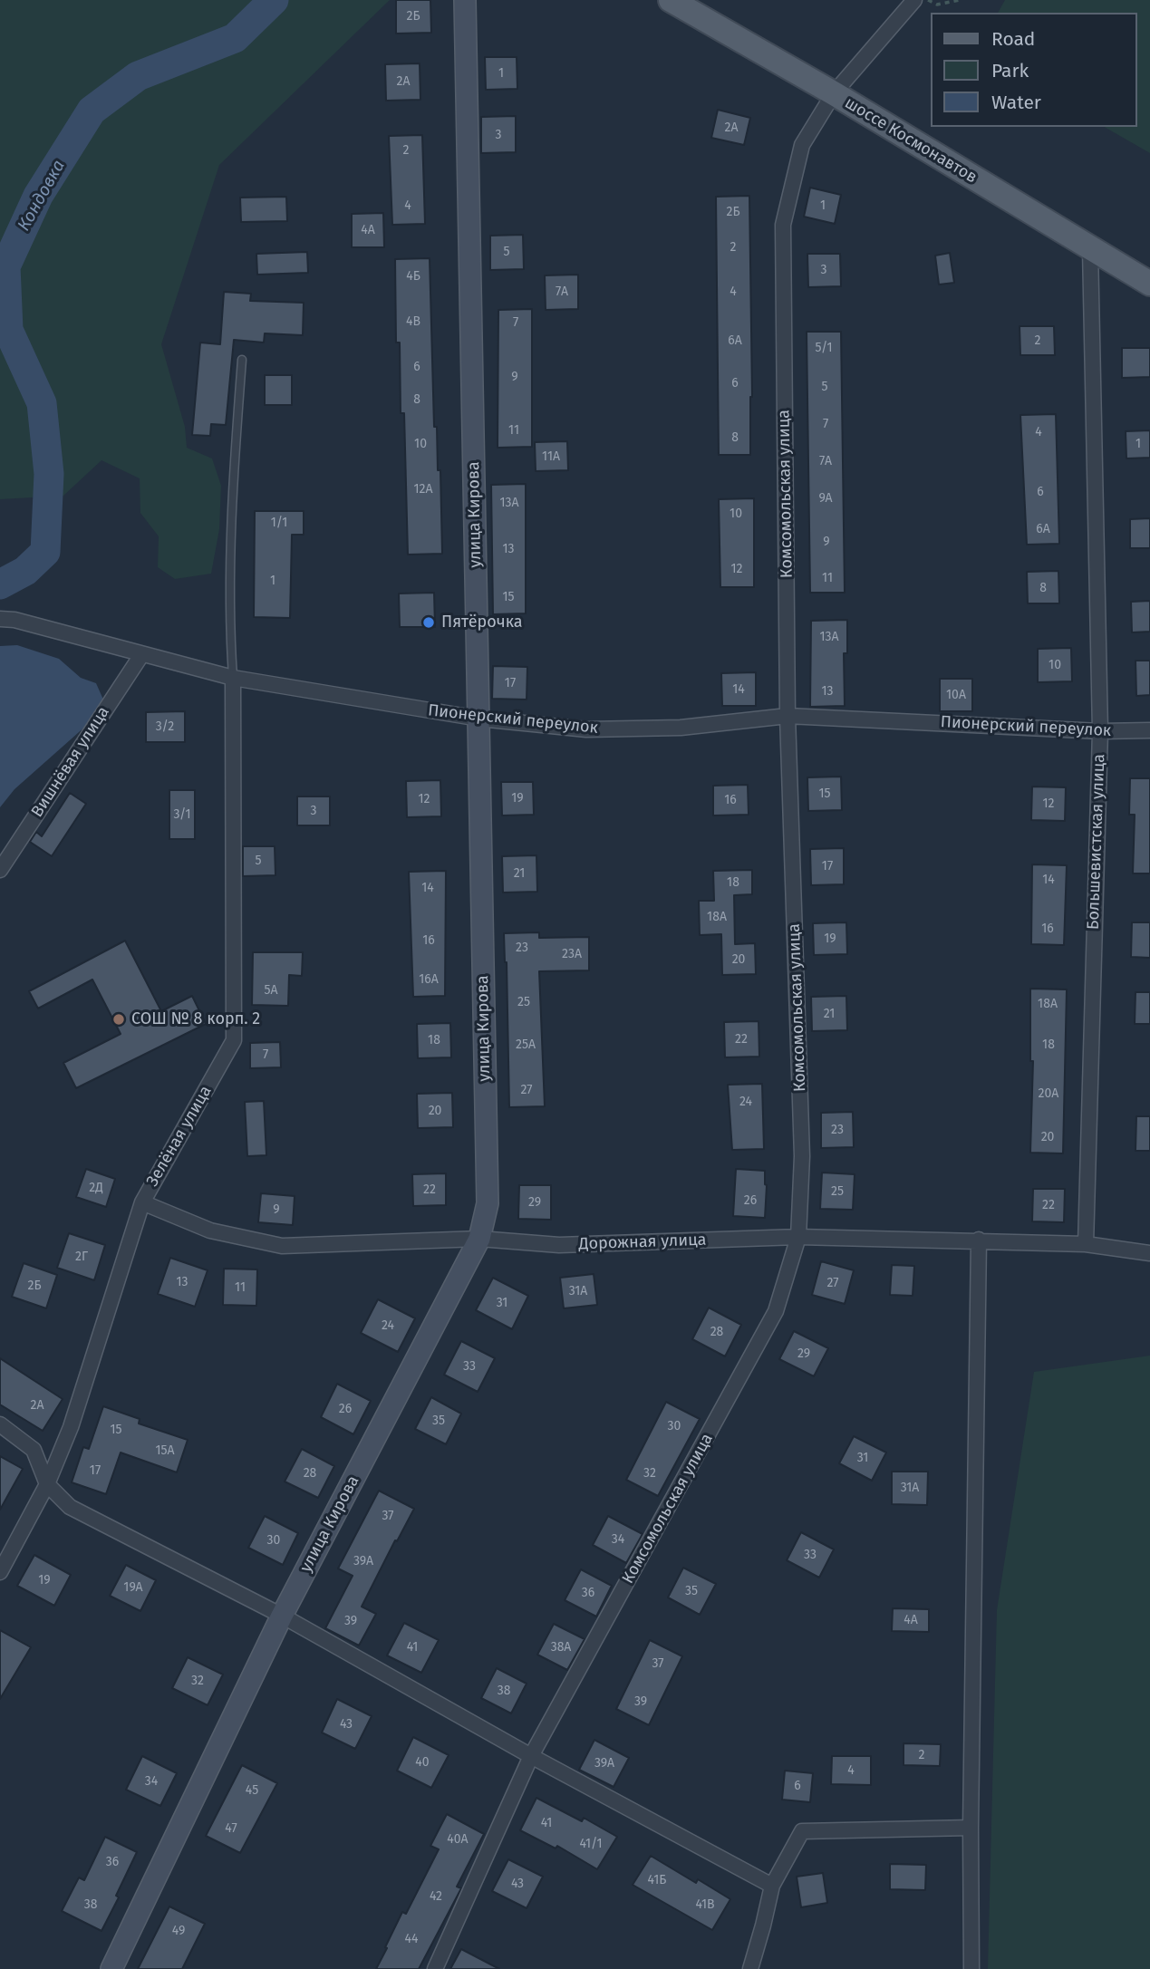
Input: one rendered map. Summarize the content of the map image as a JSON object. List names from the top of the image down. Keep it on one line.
{"streets":{"main road":["шоссе Космонавтов"],"street":["Комсомольская улица","улица Кирова","Пионерский переулок","Вишнёвая улица","Большевистская улица","Зелёная улица","Дорожная улица"]},"crossings":[["шоссе Космонавтов","Комсомольская улица"],["шоссе Космонавтов","Большевистская улица"],["Комсомольская улица","Пионерский переулок"],["Комсомольская улица","Дорожная улица"],["улица Кирова","Пионерский переулок"],["улица Кирова","Дорожная улица"],["Пионерский переулок","Вишнёвая улица"],["Пионерский переулок","Большевистская улица"],["Пионерский переулок","Зелёная улица"],["Большевистская улица","Дорожная улица"],["Зелёная улица","Дорожная улица"]],"water":["Кондовка"],"places":["Пятёрочка","СОШ № 8 корп. 2"],"house_numbers":["2Б","1","2А","2А","3","2","4","1","2Б","4А","2","5","3","4Б","7А","4","4В","7","6А","2","5/1","6","9","6","5","8","7","11","4","8","10","1","11А","7А","12А","6","9А","13А","10","1/1","6А","9","13","12","11","1","8","15","13А","10","17","14","13","10А","3/2","15","19","12","16","12","3","3/1","5","17","21","14","18","14","18А","16","19","16","23","23А","20","16А","5А","25","18А","21","22","18","25А","18","7","27","20А","24","20","23","20","2Д","22","25","26","29","22","9","2Г","13","27","2Б","11","31А","31","24","28","29","33","2А","26","35","30","15","15А","31","17","28","32","31А","37","34","30","33","39А","19","19А","35","36","4А","39","41","38А","37","32","38","39","43","2","40","39А","4","34","6","45","41","47","40А","41/1","36","41Б","43","42","38","41В","49","44"],"legend":["Road","Park","Water"]}
